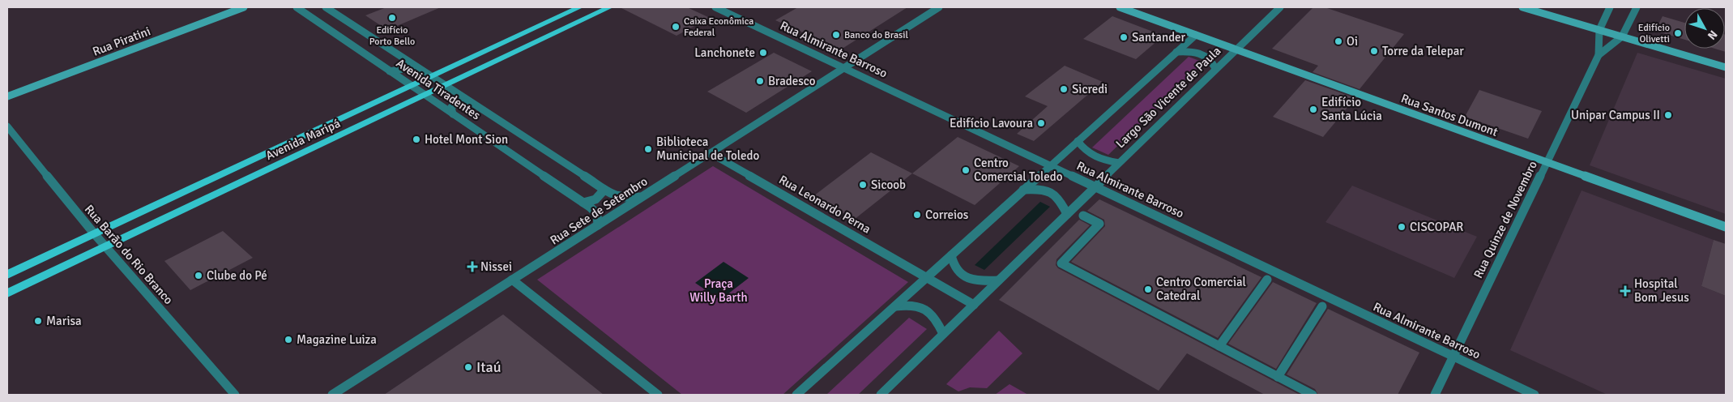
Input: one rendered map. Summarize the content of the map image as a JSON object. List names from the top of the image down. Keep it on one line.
{"streets":{"main road":["Avenida Maripá"],"street":["Rua Piratini","Rua Almirante Barroso","Avenida Tiradentes","Largo São Vicente de Paula","Rua Santos Dumont","Rua Leonardo Perna","Rua Sete de Setembro","Rua Quinze de Novembro","Rua Barão do Rio Branco"]},"crossings":[["Rua Almirante Barroso","Largo São Vicente de Paula"],["Rua Almirante Barroso","Rua Sete de Setembro"],["Rua Almirante Barroso","Rua Quinze de Novembro"],["Avenida Tiradentes","Avenida Maripá"],["Avenida Tiradentes","Rua Sete de Setembro"],["Largo São Vicente de Paula","Rua Santos Dumont"],["Largo São Vicente de Paula","Rua Leonardo Perna"],["Rua Santos Dumont","Rua Quinze de Novembro"],["Avenida Maripá","Rua Barão do Rio Branco"],["Rua Leonardo Perna","Rua Sete de Setembro"]],"parks":["Praça Willy Barth"],"places":{"other":["Edifício Porto Bello","Caixa Econômica Federal","Edifício Olivetti","Banco do Brasil","Santander","Oi","Torre da Telepar","Lanchonete","Bradesco","Sicredi","Edifício Santa Lúcia","Unipar Campus II","Edifício Lavoura","Hotel Mont Sion","Biblioteca Municipal de Toledo","Centro Comercial Toledo","Sicoob","Correios","CISCOPAR","Clube do Pé","Centro Comercial Catedral","Marisa","Magazine Luiza","Itaú"],"health":["Nissei","Hospital Bom Jesus"]},"north":"bottom right"}
